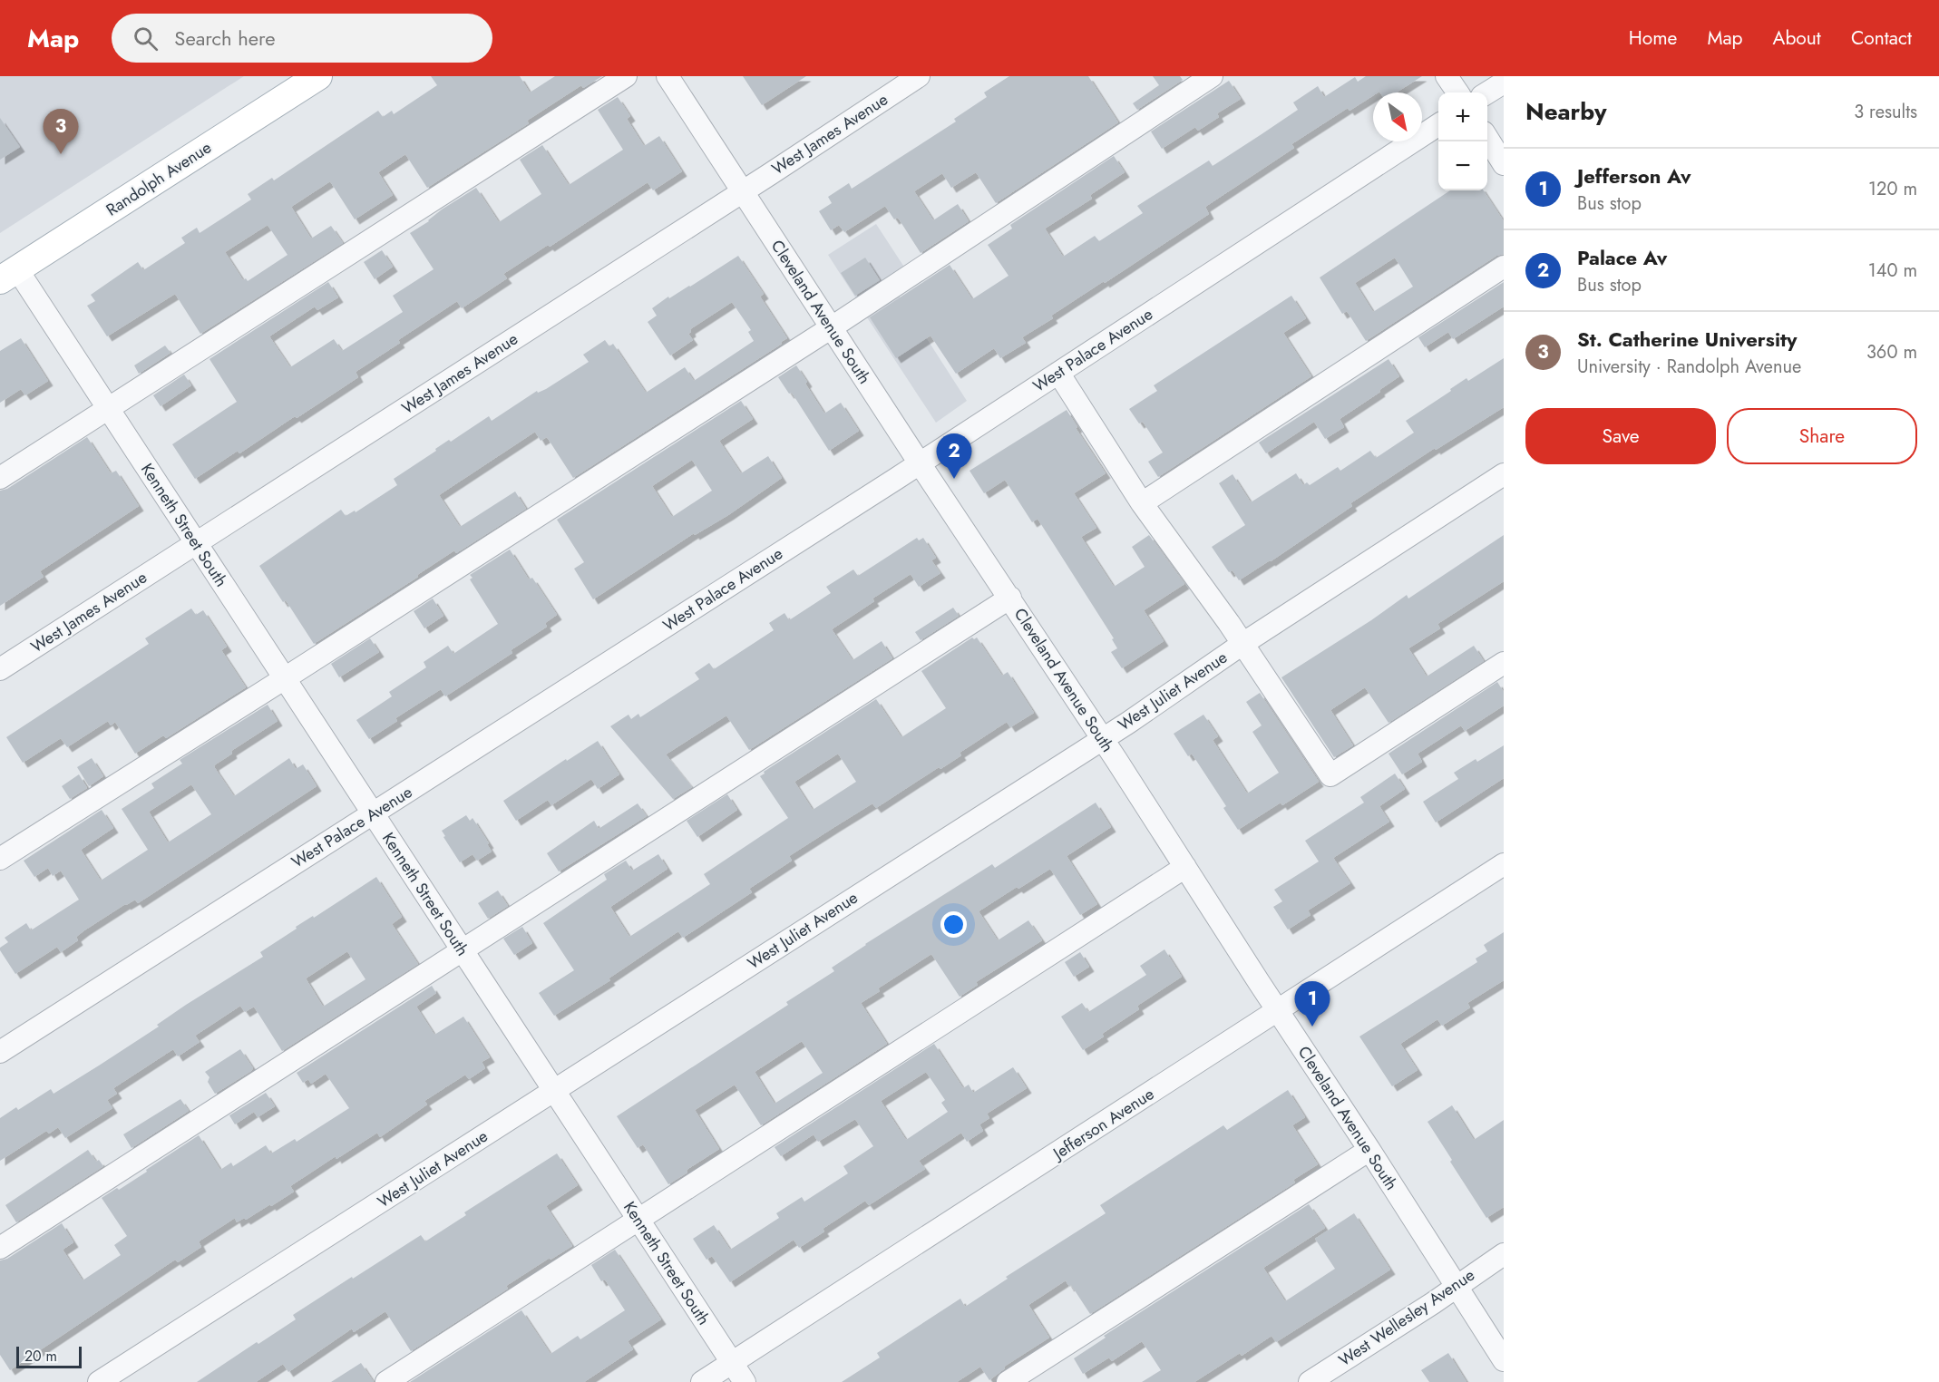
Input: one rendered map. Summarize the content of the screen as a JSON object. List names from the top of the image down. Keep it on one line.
{"streets":{"main road":["Randolph Avenue"],"street":["West James Avenue","Cleveland Avenue South","West Palace Avenue","Kenneth Street South","West Juliet Avenue","Jefferson Avenue","West Wellesley Avenue"]},"crossings":[["West James Avenue","Cleveland Avenue South"],["West James Avenue","Kenneth Street South"],["Randolph Avenue","Kenneth Street South"],["Cleveland Avenue South","West Palace Avenue"],["Cleveland Avenue South","West Juliet Avenue"],["Cleveland Avenue South","Jefferson Avenue"],["Cleveland Avenue South","West Wellesley Avenue"],["West Palace Avenue","Kenneth Street South"],["Kenneth Street South","West Juliet Avenue"],["Kenneth Street South","Jefferson Avenue"]],"scale_bar":"20 m","north":"bottom right","page":{"header":"Map","search":"Search here","nav":["Home","Map","About","Contact"],"heading":["Nearby","3 results"],"map_buttons":["+","−"],"pins":["3","2","1"],"list":[{"mark":"1","name":"Jefferson Av","note":"Bus stop","value":"120 m"},{"mark":"2","name":"Palace Av","note":"Bus stop","value":"140 m"},{"mark":"3","name":"St. Catherine University","note":"University · Randolph Avenue","value":"360 m"}],"buttons":["Save","Share"],"scale":"20 m"}}
